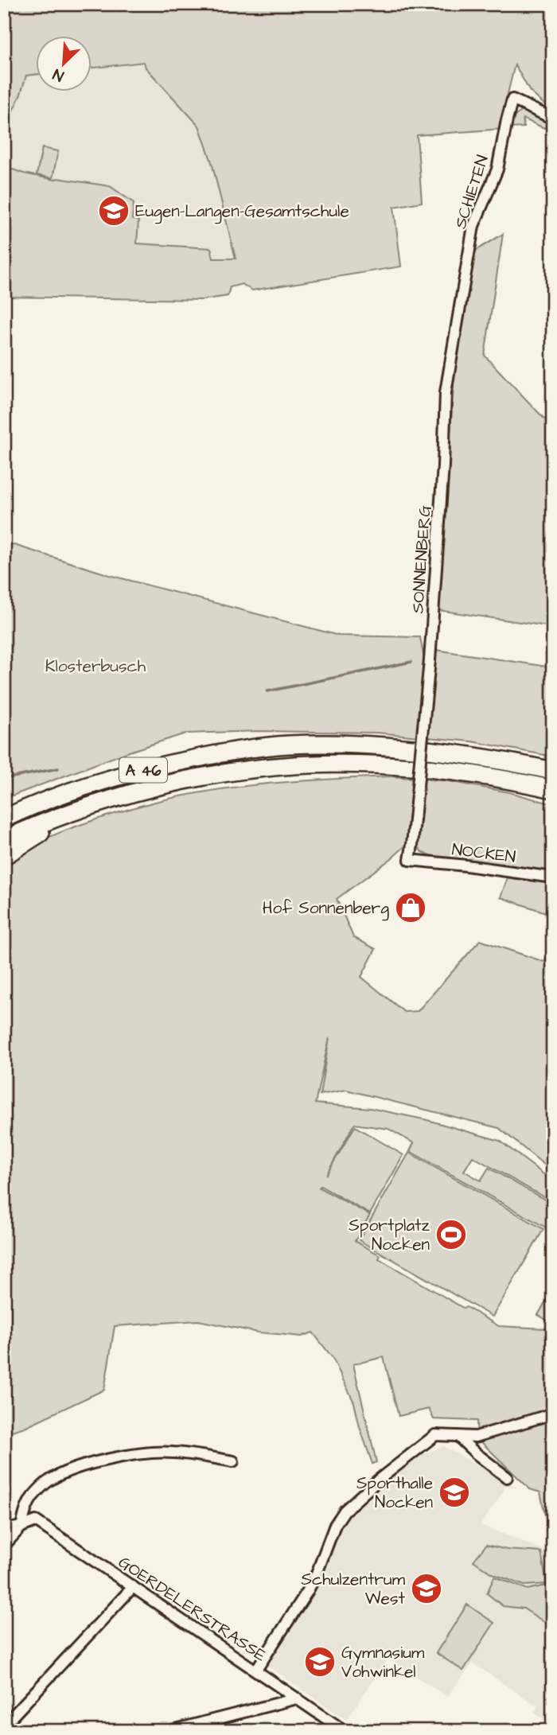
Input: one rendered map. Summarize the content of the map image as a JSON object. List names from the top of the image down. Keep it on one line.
{"streets":{"highway":["A 46"],"street":["SCHIETEN","SONNENBERG","NOCKEN","GOERDELERSTRASSE"]},"crossings":[["SCHIETEN","SONNENBERG"],["SONNENBERG","NOCKEN"]],"parks":["Klosterbusch"],"places":{"school or university":["Eugen-Langen-Gesamtschule","Sporthalle Nocken","Schulzentrum West","Gymnasium Vohwinkel"],"shop":["Hof Sonnenberg"],"sports":["Sportplatz Nocken"]},"north":"bottom left"}
